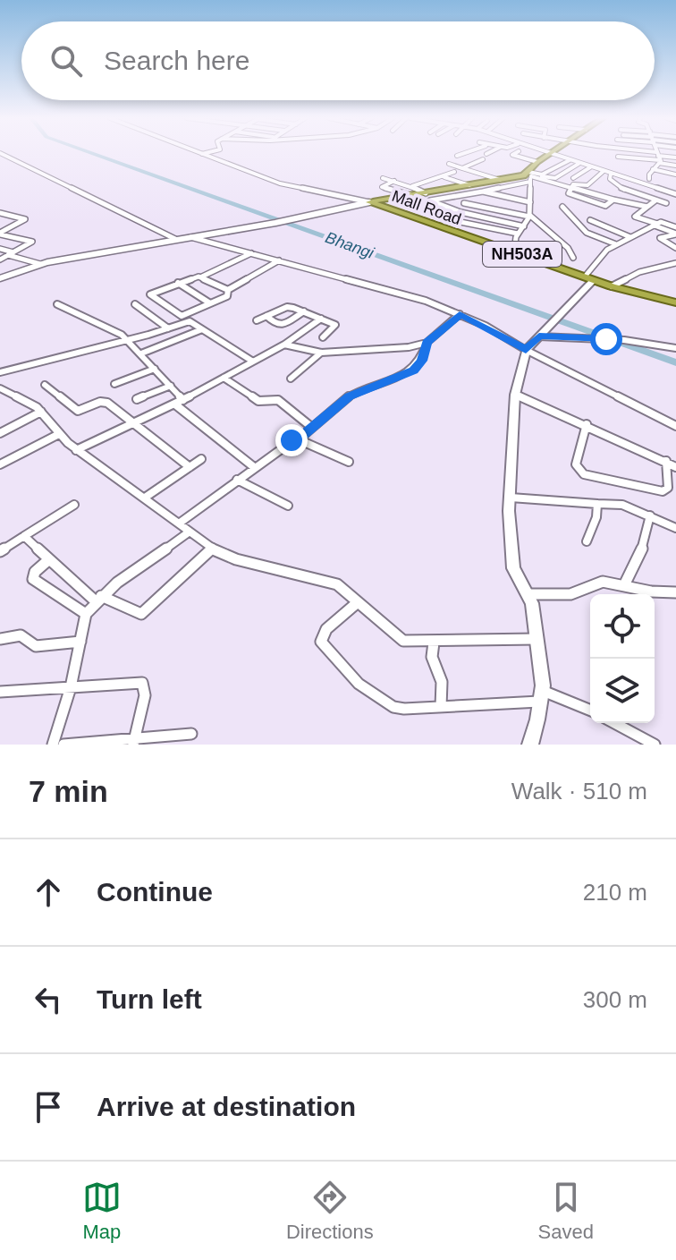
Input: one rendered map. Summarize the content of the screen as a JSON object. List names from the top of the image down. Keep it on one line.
{"streets":{"highway":["Mall Road","NH503A"]},"water":["Bhangi"],"page":{"search":"Search here","heading":["7 min","Walk · 510 m"],"list":[["Continue","210 m"],["Turn left","300 m"],"Arrive at destination"],"nav":["Map","Directions","Saved"]}}
